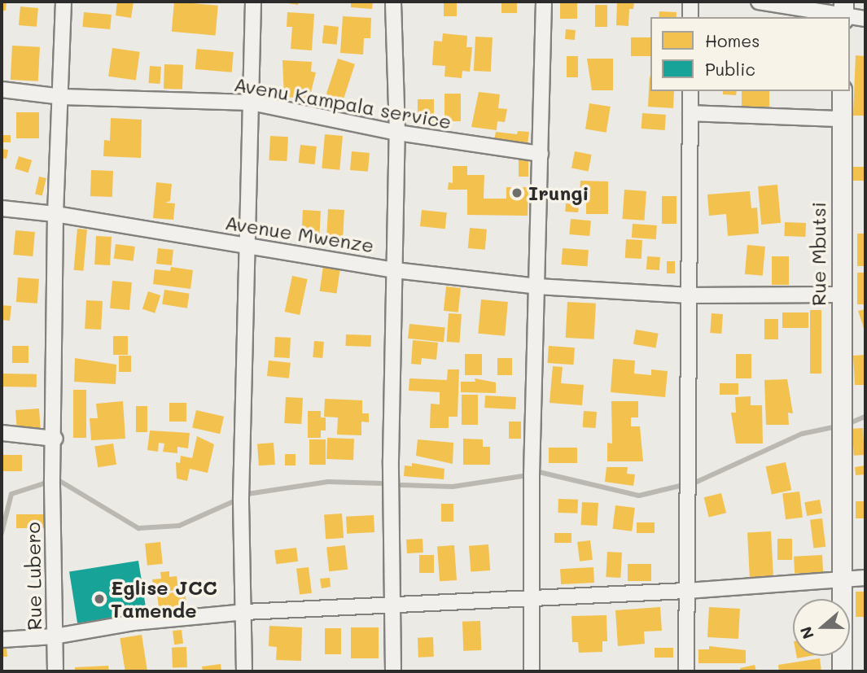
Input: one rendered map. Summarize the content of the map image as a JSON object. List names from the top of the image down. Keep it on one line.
{"streets":{"street":["Avenu Kampala service","Avenue Mwenze","Rue Mbutsi","Rue Lubero"]},"crossings":[["Avenue Mwenze","Rue Mbutsi"]],"places":["Irungi","Eglise JCC Tamende"],"legend":["Homes","Public"],"north":"left"}
